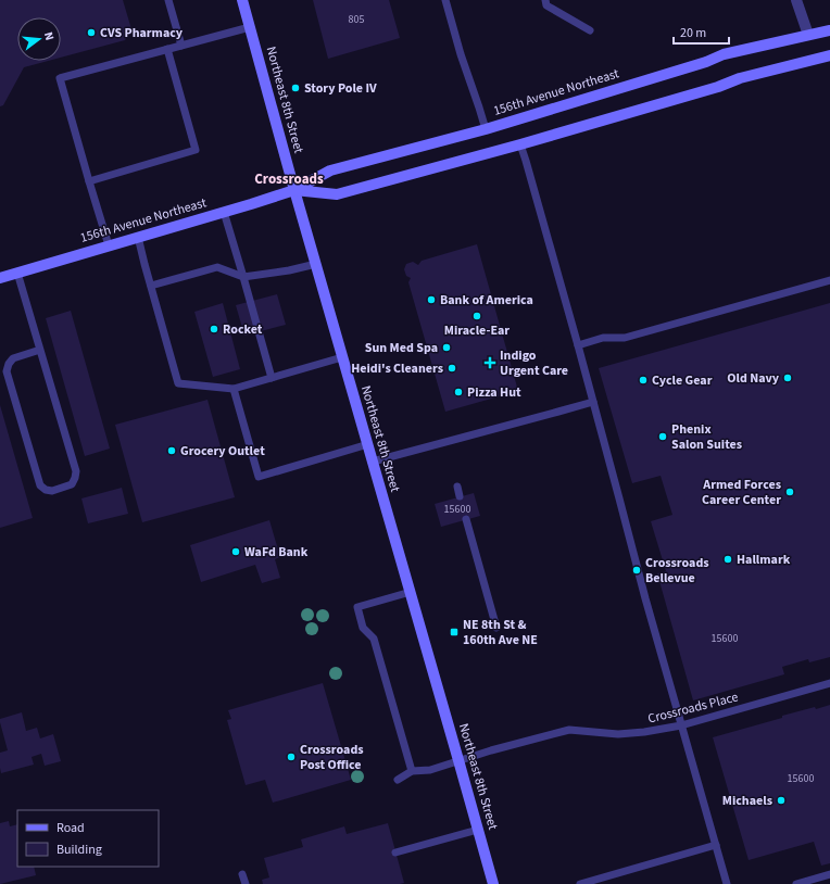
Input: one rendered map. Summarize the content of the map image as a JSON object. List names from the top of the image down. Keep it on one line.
{"streets":{"main road":["156th Avenue Northeast","Northeast 8th Street"],"lane":["Crossroads Place"]},"crossings":[["156th Avenue Northeast","Northeast 8th Street"],["Northeast 8th Street","Crossroads Place"]],"districts":["Crossroads"],"places":{"other":["CVS Pharmacy","Story Pole IV","Bank of America","Miracle-Ear","Rocket","Sun Med Spa","Heidi's Cleaners","Old Navy","Cycle Gear","Pizza Hut","Phenix Salon Suites","Grocery Outlet","Armed Forces Career Center","WaFd Bank","Hallmark","Crossroads Bellevue","Crossroads Post Office","Michaels"],"health":["Indigo Urgent Care"],"transit":["NE 8th St & 160th Ave NE"]},"house_numbers":["805","15600","15600","15600"],"legend":["Road","Building"],"scale_bar":"20 m","north":"right"}
